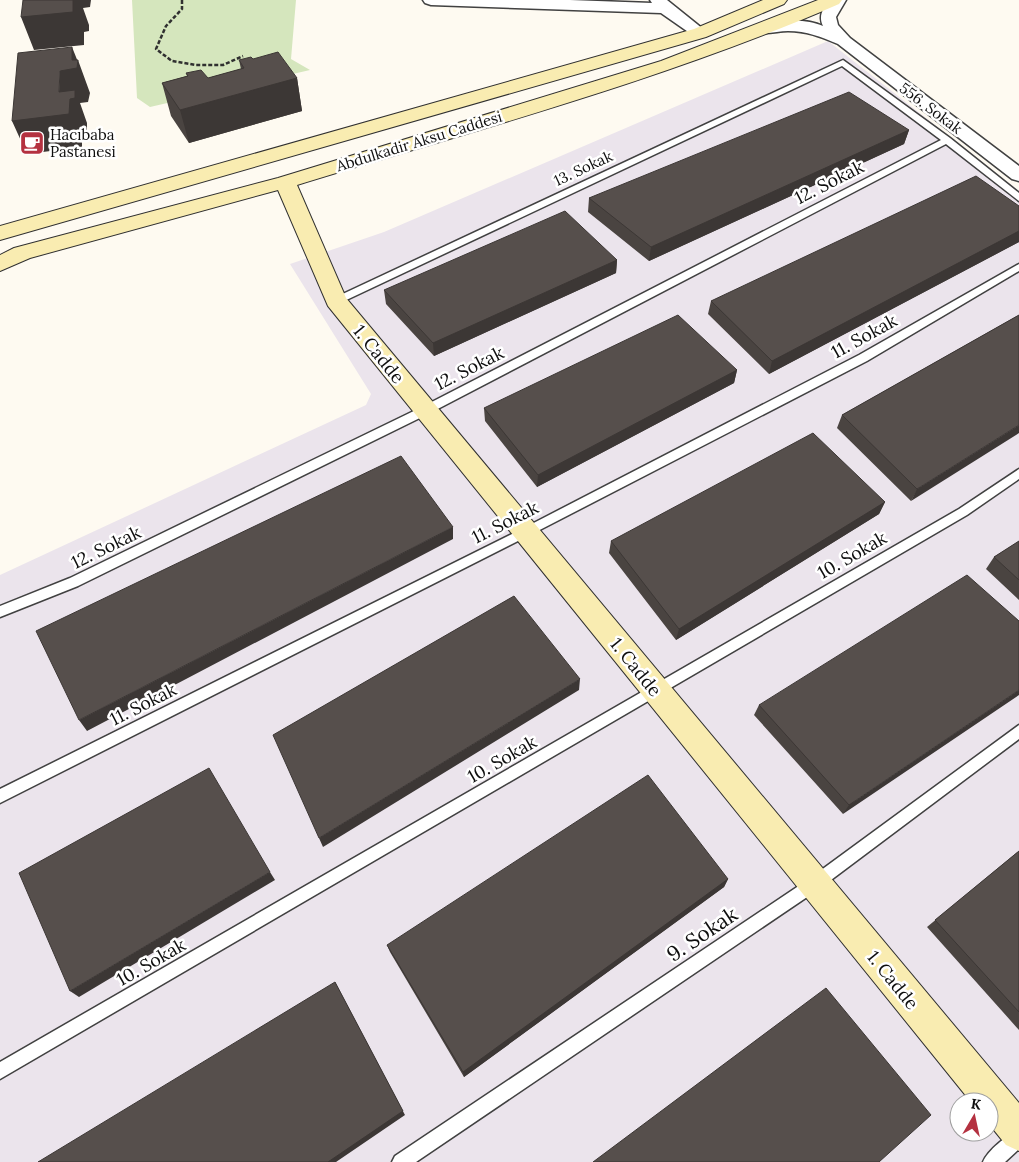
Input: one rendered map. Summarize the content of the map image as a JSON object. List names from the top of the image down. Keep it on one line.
{"streets":{"main road":["Abdulkadir Aksu Caddesi","1. Cadde"],"street":["556. Sokak"],"lane":["13. Sokak","12. Sokak","11. Sokak","10. Sokak","9. Sokak"]},"crossings":[["Abdulkadir Aksu Caddesi","1. Cadde"],["13. Sokak","12. Sokak"],["13. Sokak","1. Cadde"],["12. Sokak","1. Cadde"],["11. Sokak","1. Cadde"],["1. Cadde","10. Sokak"],["1. Cadde","9. Sokak"]],"places":{"cafe":["Hacıbaba Pastanesi"]},"north":"top"}
